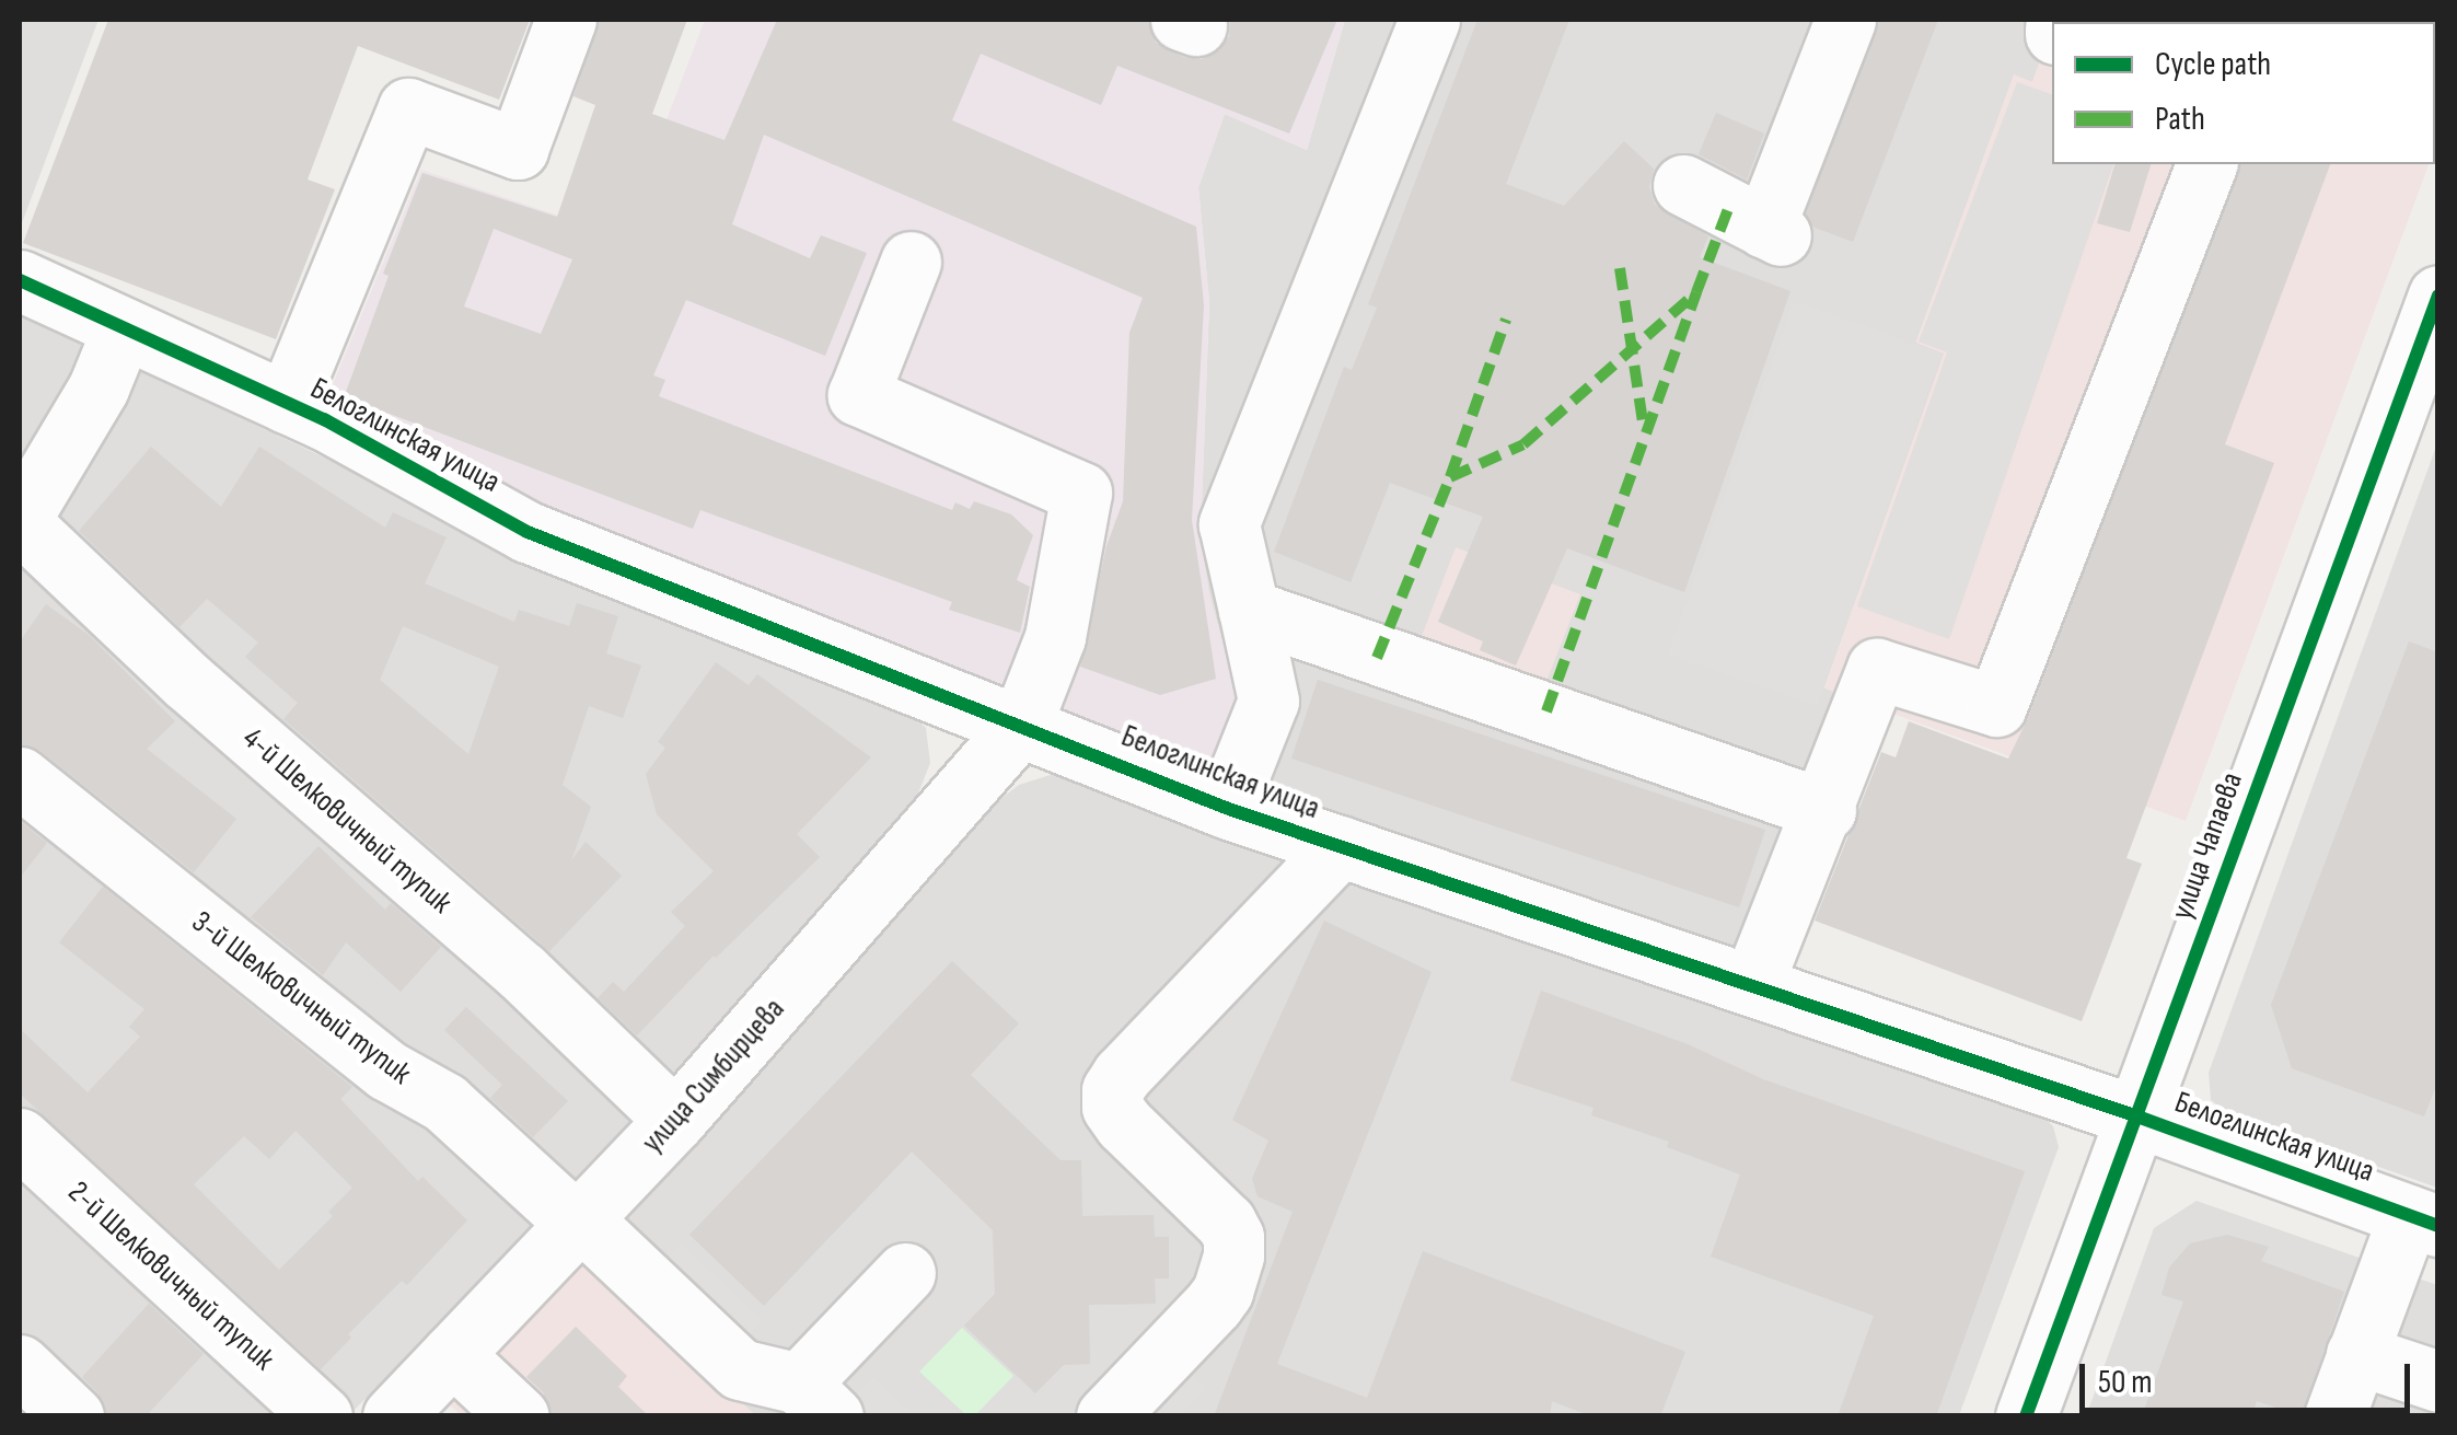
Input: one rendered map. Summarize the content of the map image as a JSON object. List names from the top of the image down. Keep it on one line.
{"streets":{"street":["Белоглинская улица","4-й Шелковичный тупик","улица Чапаева","3-й Шелковичный тупик","улица Симбирцева","2-й Шелковичный тупик"]},"crossings":[["Белоглинская улица","4-й Шелковичный тупик"],["Белоглинская улица","улица Чапаева"],["Белоглинская улица","улица Симбирцева"],["4-й Шелковичный тупик","улица Симбирцева"],["3-й Шелковичный тупик","улица Симбирцева"]],"legend":["Cycle path","Path"],"scale_bar":"50 m"}
